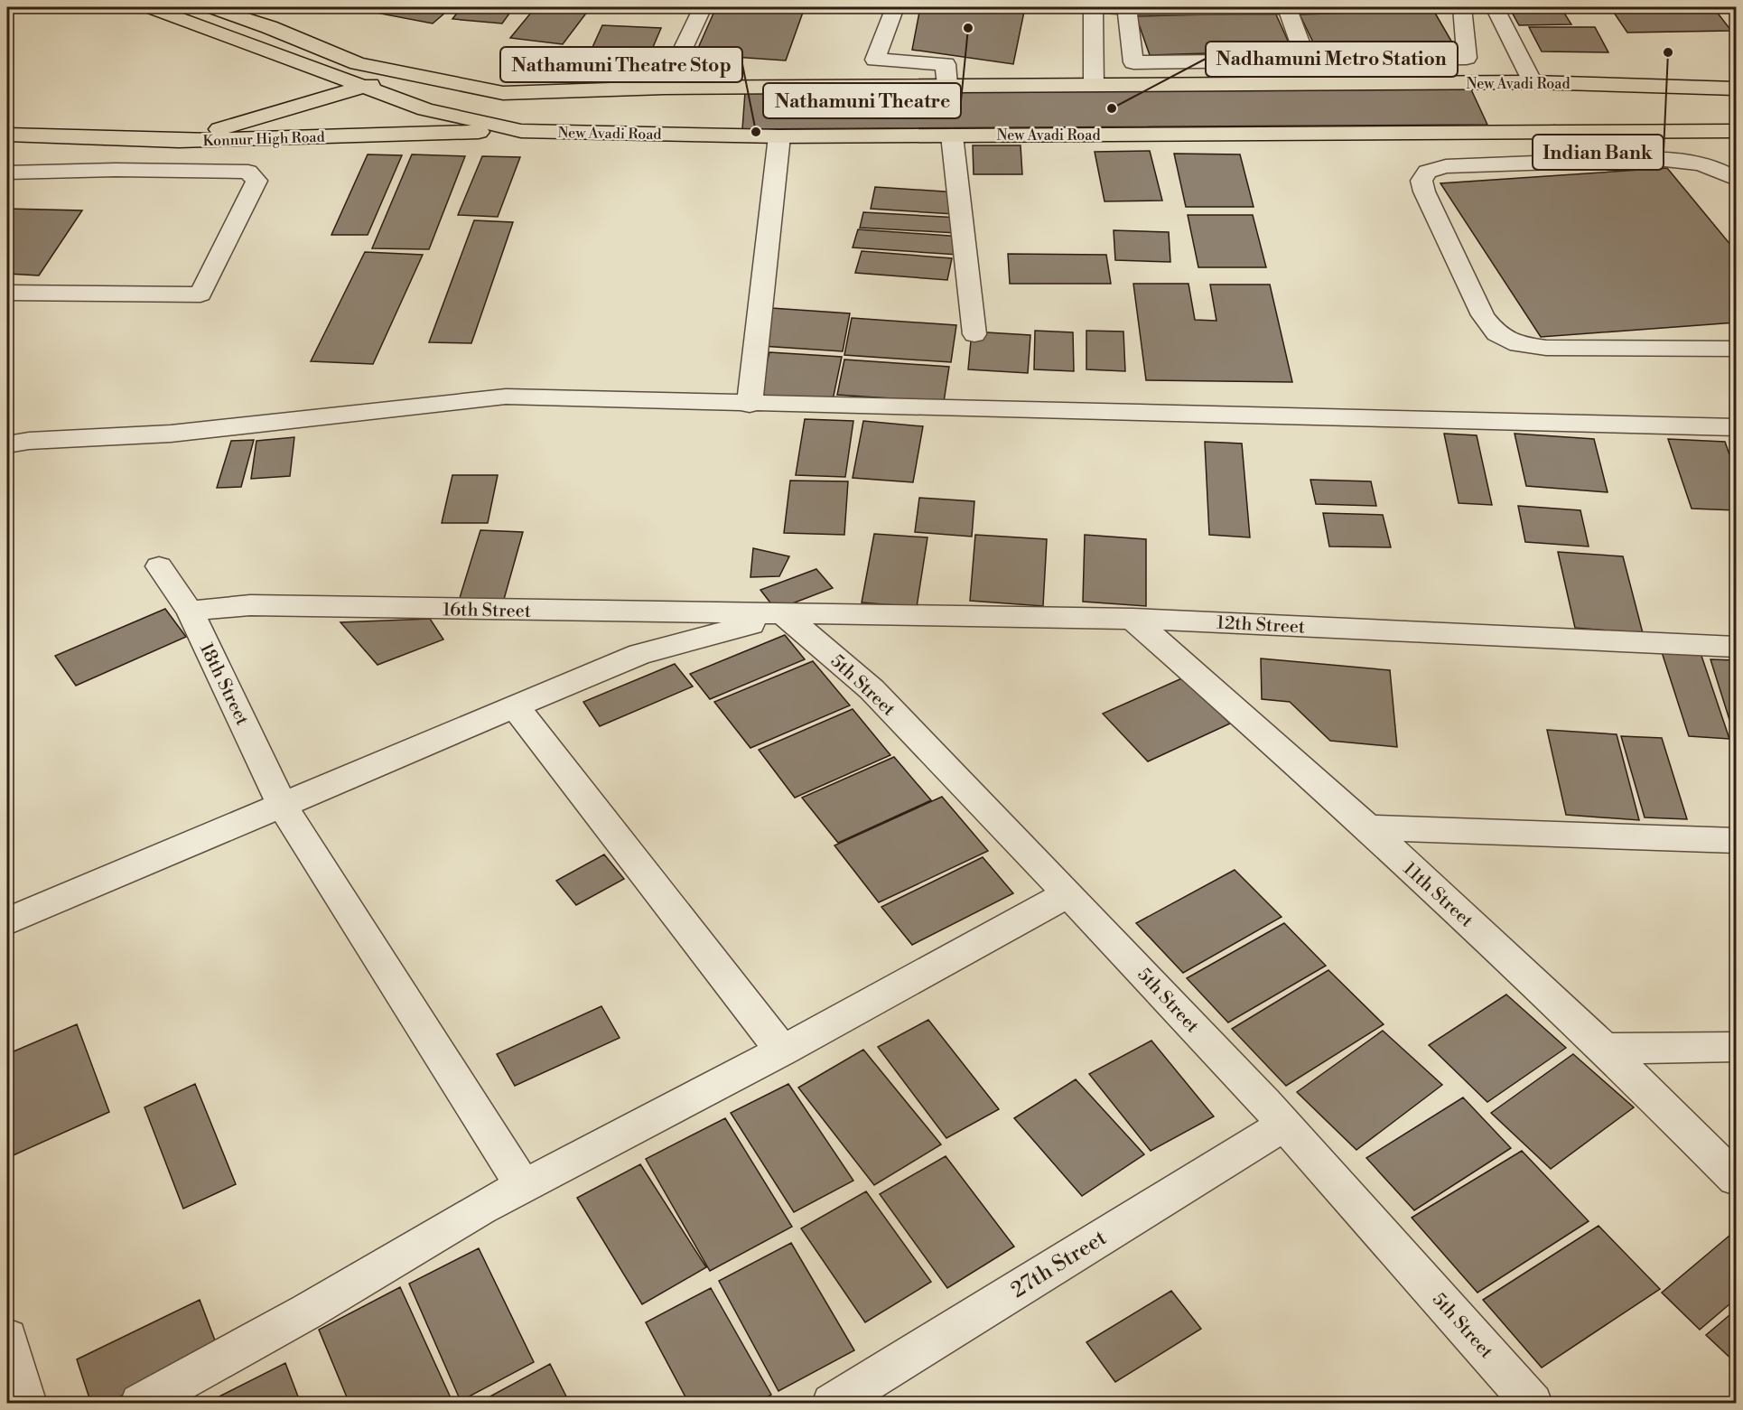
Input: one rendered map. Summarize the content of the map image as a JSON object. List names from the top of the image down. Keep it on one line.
{"streets":{"main road":["New Avadi Road","Konnur High Road"],"street":["16th Street","12th Street","18th Street","5th Street","11th Street","27th Street"]},"crossings":[["New Avadi Road","Konnur High Road"],["16th Street","12th Street"],["16th Street","18th Street"],["16th Street","5th Street"],["12th Street","5th Street"],["12th Street","11th Street"],["5th Street","27th Street"]],"places":["Nathamuni Theatre","Indian Bank","Nadhamuni Metro Station","Nathamuni Theatre Stop"]}
